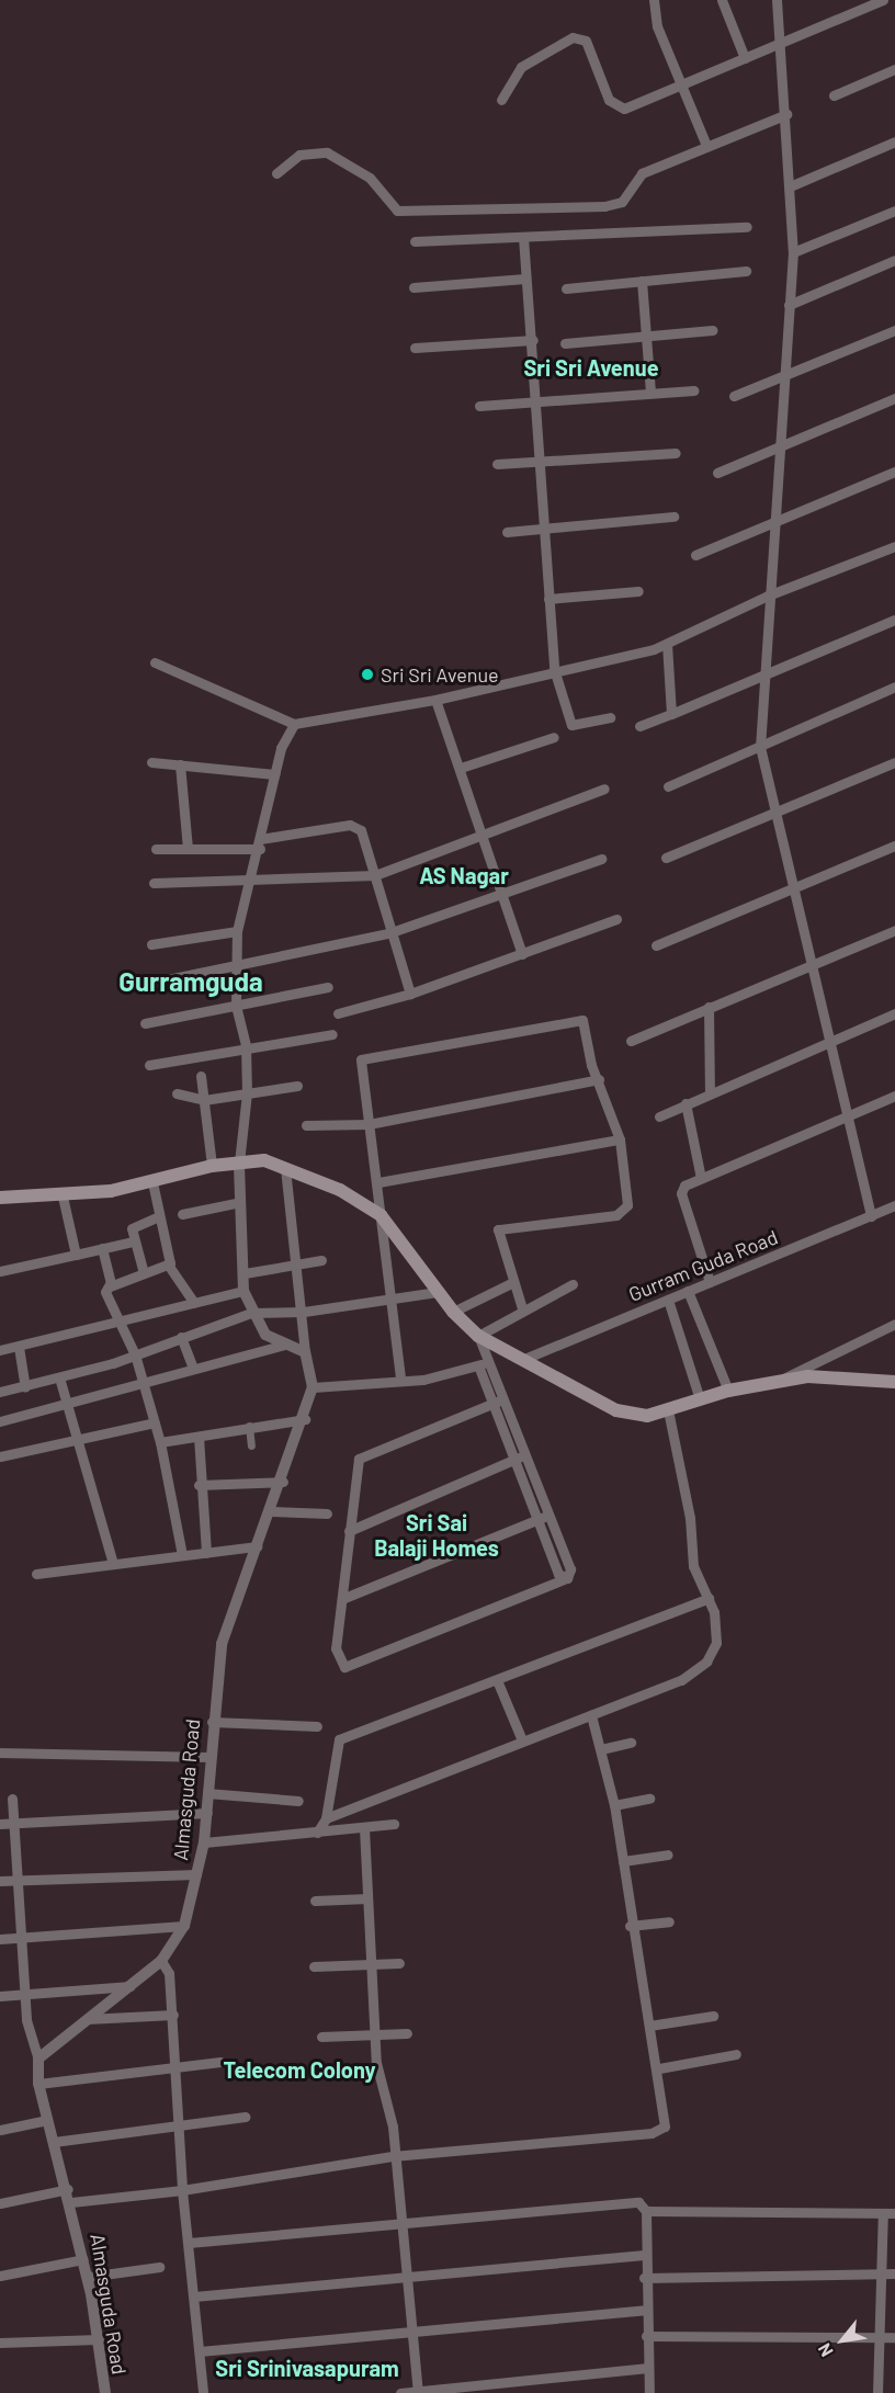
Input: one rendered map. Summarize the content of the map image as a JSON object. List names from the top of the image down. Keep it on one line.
{"streets":{"street":["Gurram Guda Road","Almasguda Road"]},"districts":["Sri Sri Avenue","AS Nagar","Gurramguda","Sri Sai Balaji Homes","Telecom Colony","Sri Srinivasapuram"],"places":["Sri Sri Avenue"],"north":"bottom left"}
